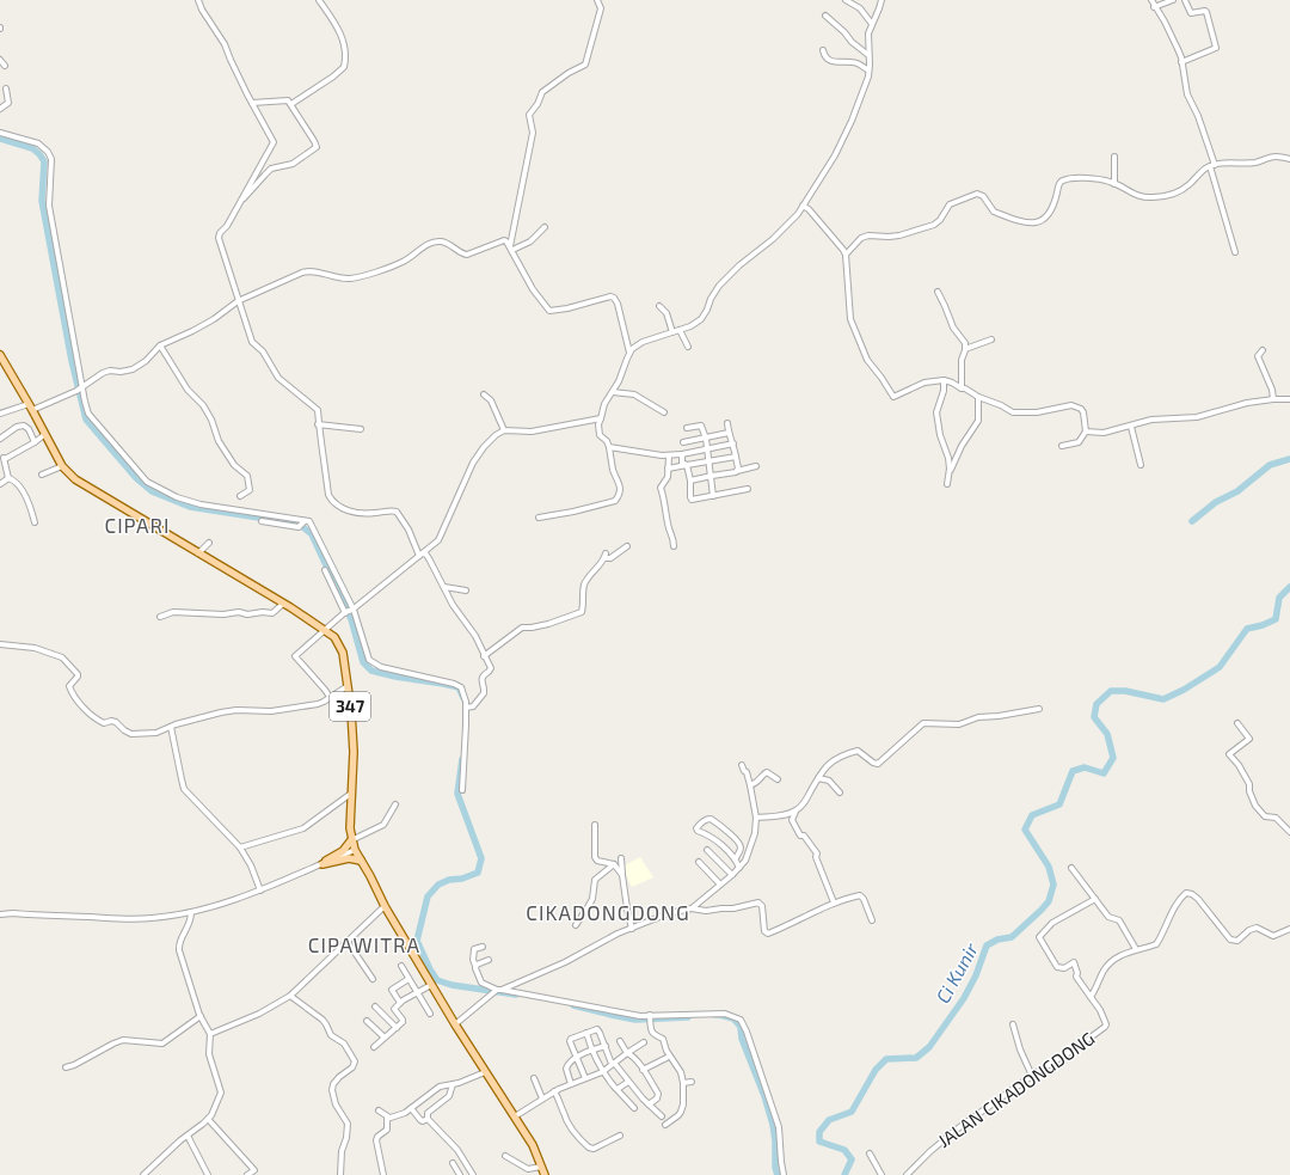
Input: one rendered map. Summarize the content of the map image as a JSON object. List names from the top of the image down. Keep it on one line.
{"streets":{"main road":["347"],"street":["JALAN CIKADONGDONG"]},"districts":["CIPARI","CIKADONGDONG","CIPAWITRA"],"water":["Ci Kunir"]}
